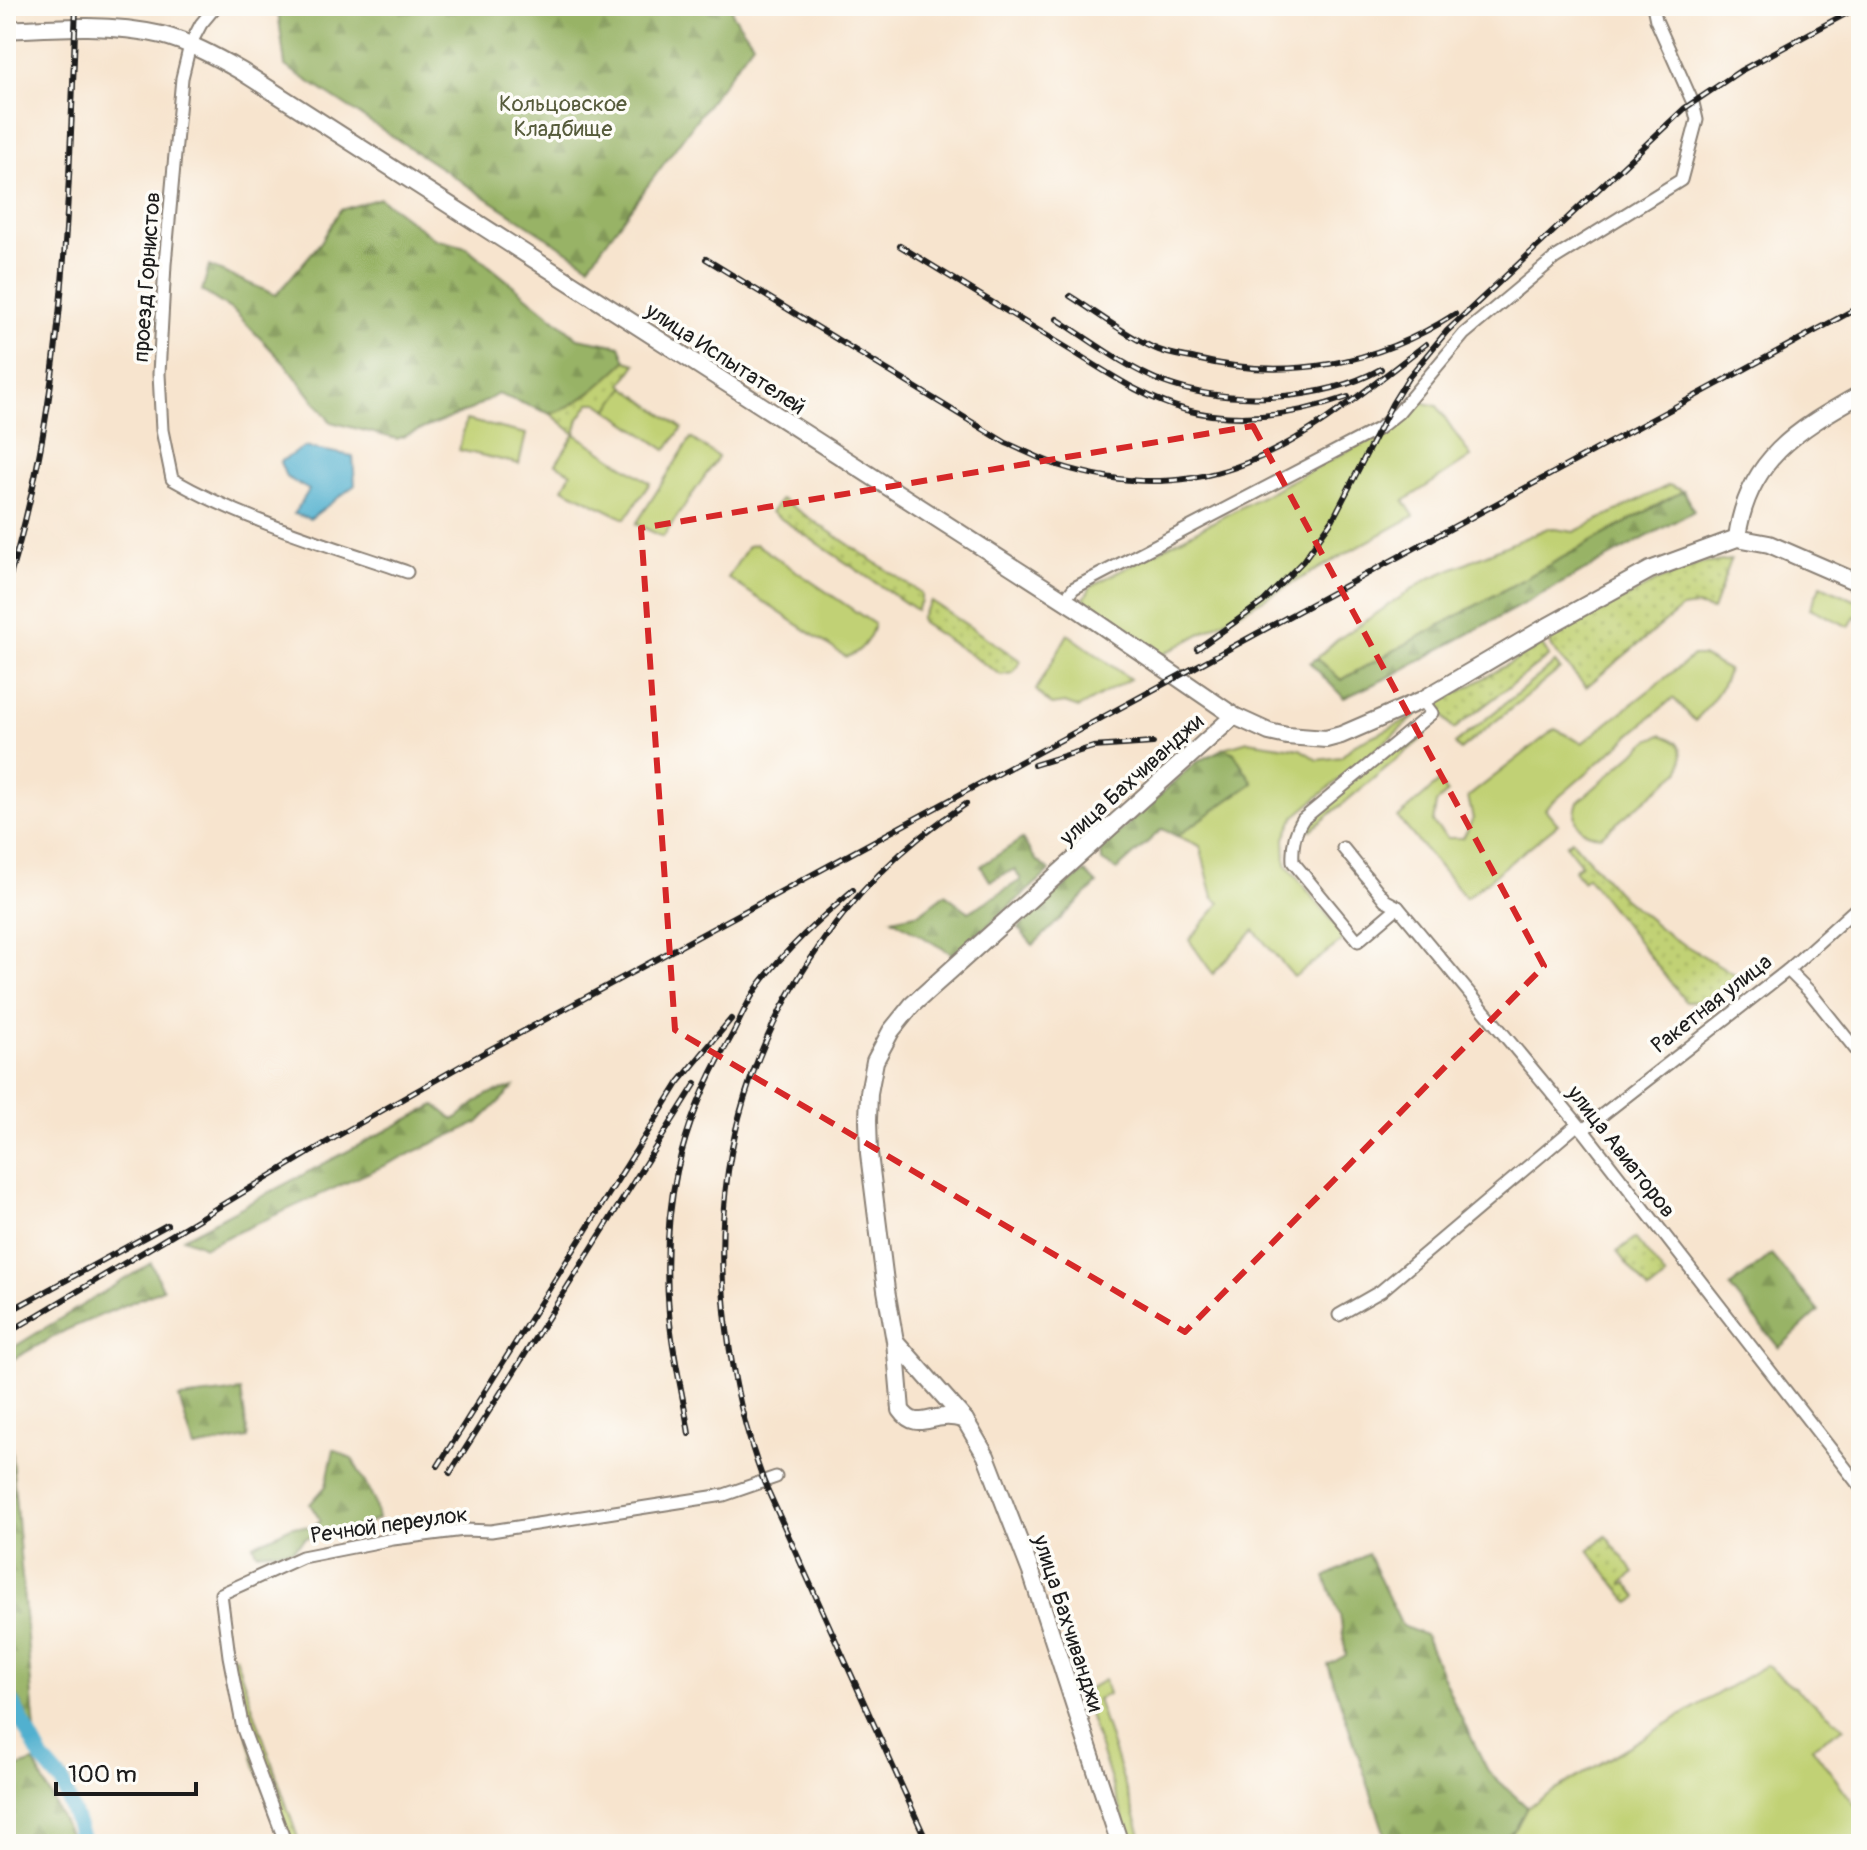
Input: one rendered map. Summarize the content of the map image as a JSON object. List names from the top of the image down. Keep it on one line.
{"streets":{"main road":["улица Испытателей","улица Бахчиванджи"],"street":["проезд Горнистов","Ракетная улица","улица Авиаторов","Речной переулок"]},"crossings":[["проезд Горнистов","улица Испытателей"],["улица Испытателей","улица Бахчиванджи"],["Ракетная улица","улица Авиаторов"]],"parks":["Кольцовское Кладбище"],"scale_bar":"100 m"}
